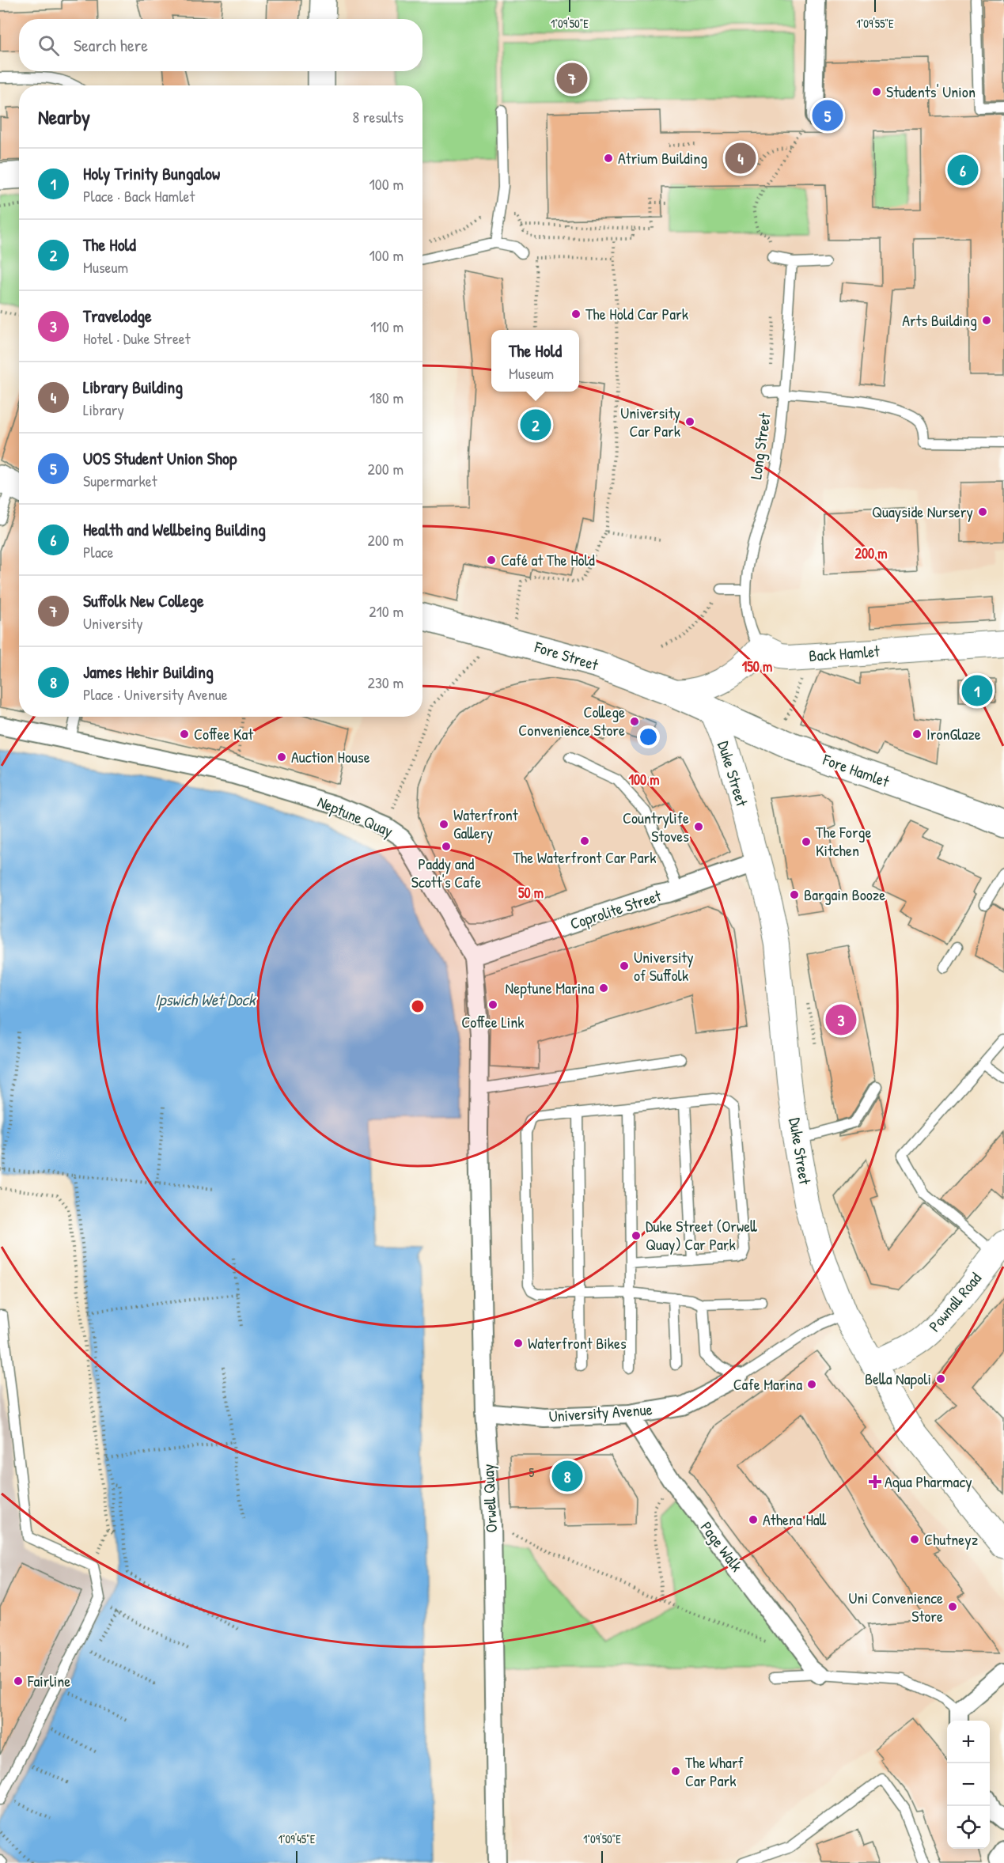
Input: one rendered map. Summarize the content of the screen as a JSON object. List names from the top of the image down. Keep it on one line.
{"streets":{"main road":["Back Hamlet","Fore Street","Fore Hamlet","Duke Street","Pownall Road"],"street":["Neptune Quay","Coprolite Street","University Avenue","Orwell Quay","Page Walk"],"lane":["Long Street"]},"crossings":[["Long Street","Back Hamlet"],["Fore Street","Fore Hamlet"],["Fore Street","Duke Street"],["Fore Hamlet","Duke Street"],["Duke Street","Coprolite Street"],["Duke Street","Pownall Road"],["Duke Street","University Avenue"],["Neptune Quay","Coprolite Street"],["Neptune Quay","Orwell Quay"],["University Avenue","Orwell Quay"],["University Avenue","Page Walk"]],"water":["Ipswich Wet Dock"],"places":{"other":["Students' Union","Atrium Building","The Hold Car Park","Arts Building","University Car Park","Quayside Nursery","Café at The Hold","College Convenience Store","Coffee Kat","IronGlaze","Auction House","Waterfront Gallery","Countrylife Stoves","The Waterfront Car Park","The Forge Kitchen","Paddy and Scott's Cafe","Bargain Booze","University of Suffolk","Neptune Marina","Coffee Link","Duke Street (Orwell Quay) Car Park","Waterfront Bikes","Bella Napoli","Cafe Marina","Athena Hall","Chutneyz","Uni Convenience Store","Fairline","The Wharf Car Park"],"health":["Aqua Pharmacy"]},"house_numbers":["5"],"page":{"search":"Search here","pins":["7","5","4","6","2","1","3","8"],"heading":["Nearby","8 results"],"list":[{"mark":"1","name":"Holy Trinity Bungalow","note":"Place · Back Hamlet","value":"100 m"},{"mark":"2","name":"The Hold","note":"Museum","value":"100 m"},{"mark":"3","name":"Travelodge","note":"Hotel · Duke Street","value":"110 m"},{"mark":"4","name":"Library Building","note":"Library","value":"180 m"},{"mark":"5","name":"UOS Student Union Shop","note":"Supermarket","value":"200 m"},{"mark":"6","name":"Health and Wellbeing Building","note":"Place","value":"200 m"},{"mark":"7","name":"Suffolk New College","note":"University","value":"210 m"},{"mark":"8","name":"James Hehir Building","note":"Place · University Avenue","value":"230 m"}],"popup":["The Hold","Museum"],"map_buttons":["+","−"]},"coordinates":["1°09'50\"E","1°09'55\"E","1°09'45\"E"],"rings":["200 m","150 m","100 m","50 m"]}
